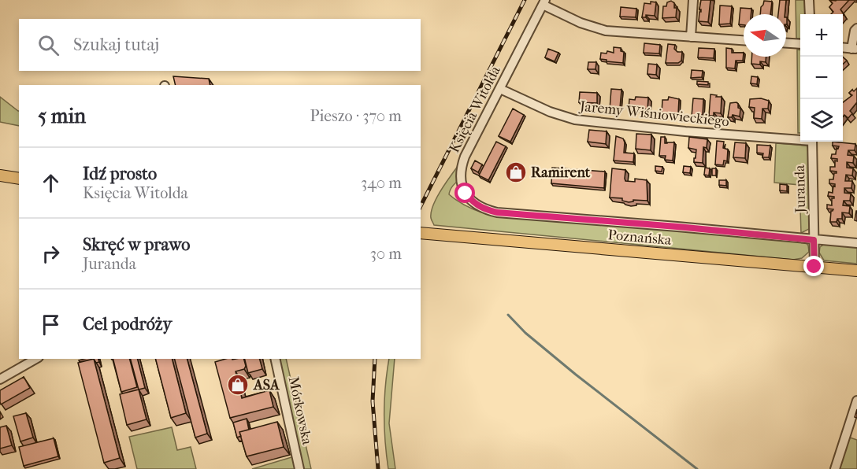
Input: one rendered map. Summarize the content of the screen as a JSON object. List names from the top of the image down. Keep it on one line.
{"streets":{"main road":["Poznańska"],"street":["Księcia Witolda","Jaremy Wiśniowieckiego","Juranda","Mórkowska"]},"crossings":[["Księcia Witolda","Jaremy Wiśniowieckiego"],["Księcia Witolda","Juranda"],["Juranda","Poznańska"]],"places":{"shop":["Ramirent","ASA"]},"north":"left","page":{"map_buttons":["+","−"],"search":"Szukaj tutaj","heading":["5 min","Pieszo · 370 m"],"list":[["Idź prosto","Księcia Witolda","340 m"],["Skręć w prawo","Juranda","30 m"],"Cel podróży"]}}
